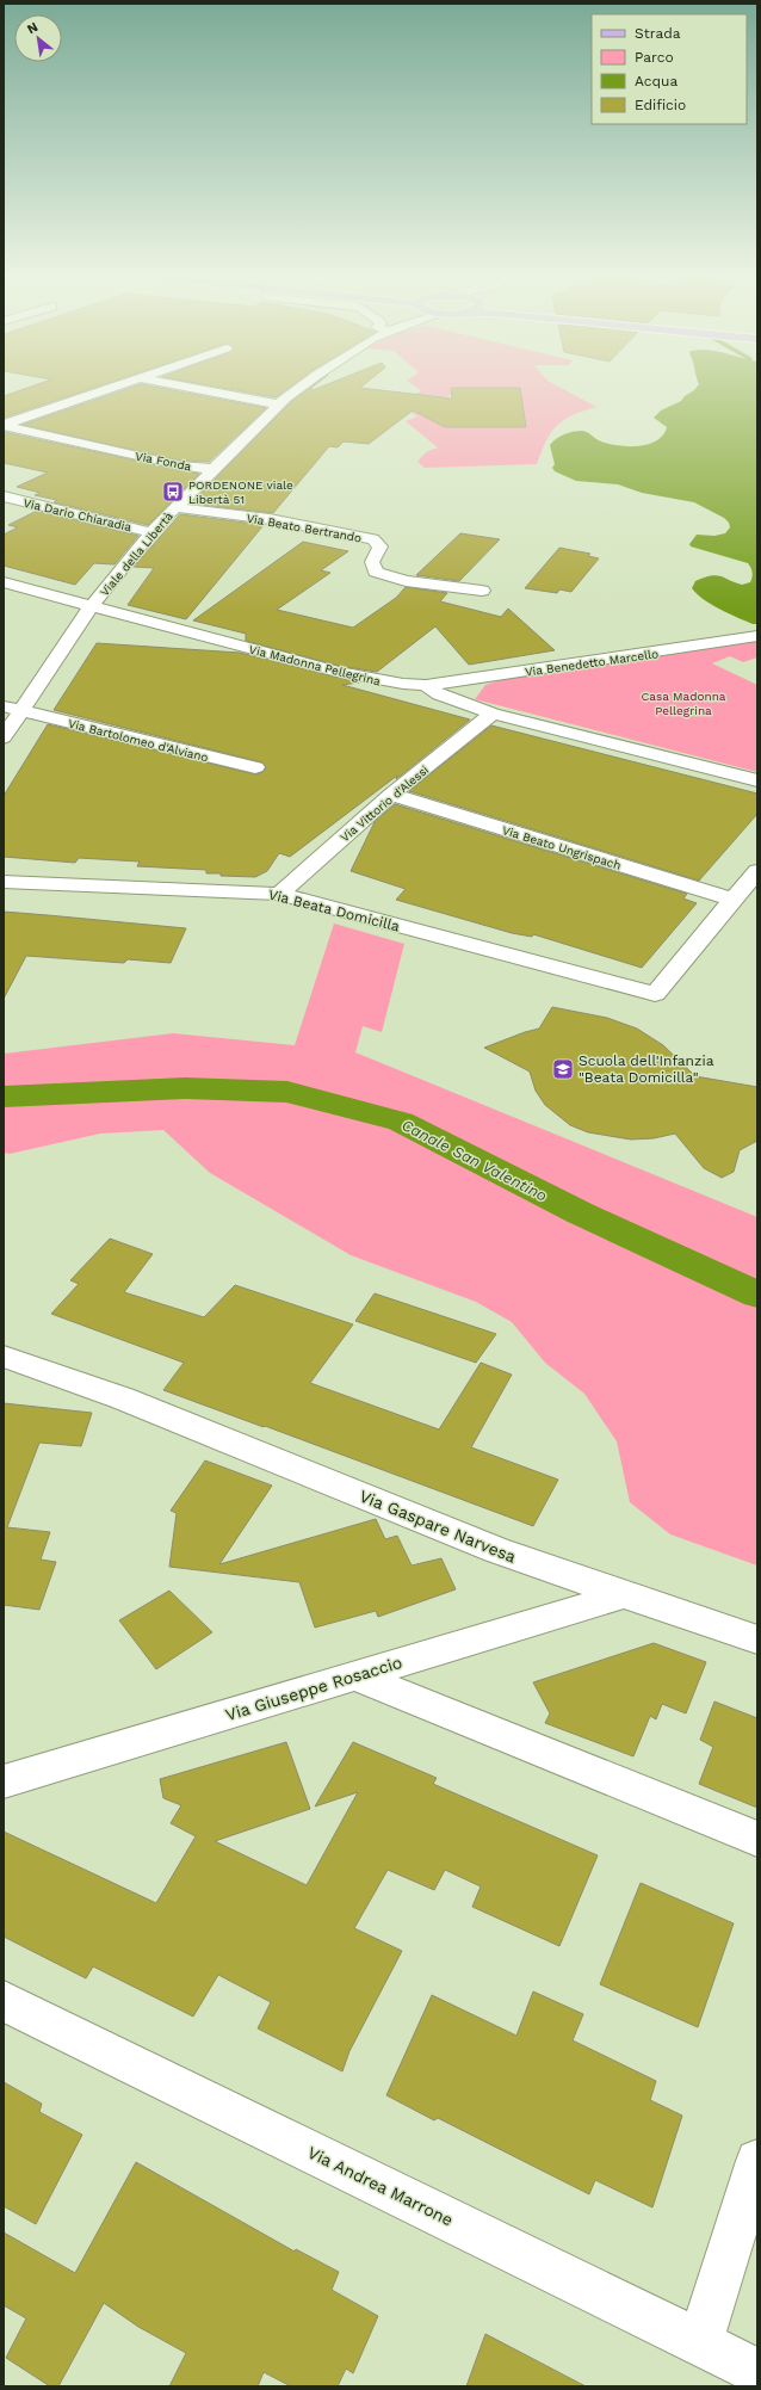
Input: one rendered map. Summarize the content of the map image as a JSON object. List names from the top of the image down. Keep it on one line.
{"streets":{"street":["Via Fonda","Via Dario Chiaradia","Via Beato Bertrando","Viale della Libertà","Via Benedetto Marcello","Via Madonna Pellegrina","Via Bartolomeo d'Alviano","Via Vittorio d'Alessi","Via Beato Ungrispach","Via Beata Domicilla","Via Gaspare Narvesa","Via Giuseppe Rosaccio","Via Andrea Marrone"]},"crossings":[["Via Fonda","Viale della Libertà"],["Via Dario Chiaradia","Viale della Libertà"],["Via Beato Bertrando","Viale della Libertà"],["Viale della Libertà","Via Madonna Pellegrina"],["Viale della Libertà","Via Bartolomeo d'Alviano"],["Via Benedetto Marcello","Via Madonna Pellegrina"],["Via Vittorio d'Alessi","Via Beato Ungrispach"],["Via Vittorio d'Alessi","Via Beata Domicilla"],["Via Beato Ungrispach","Via Beata Domicilla"],["Via Gaspare Narvesa","Via Giuseppe Rosaccio"]],"water":["Canale San Valentino"],"parks":["Casa Madonna Pellegrina"],"places":{"bus stop":["PORDENONE viale Libertà 51"],"school or university":["Scuola dell'Infanzia \"Beata Domicilla\""]},"legend":["Strada","Parco","Acqua","Edificio"],"north":"top left"}
